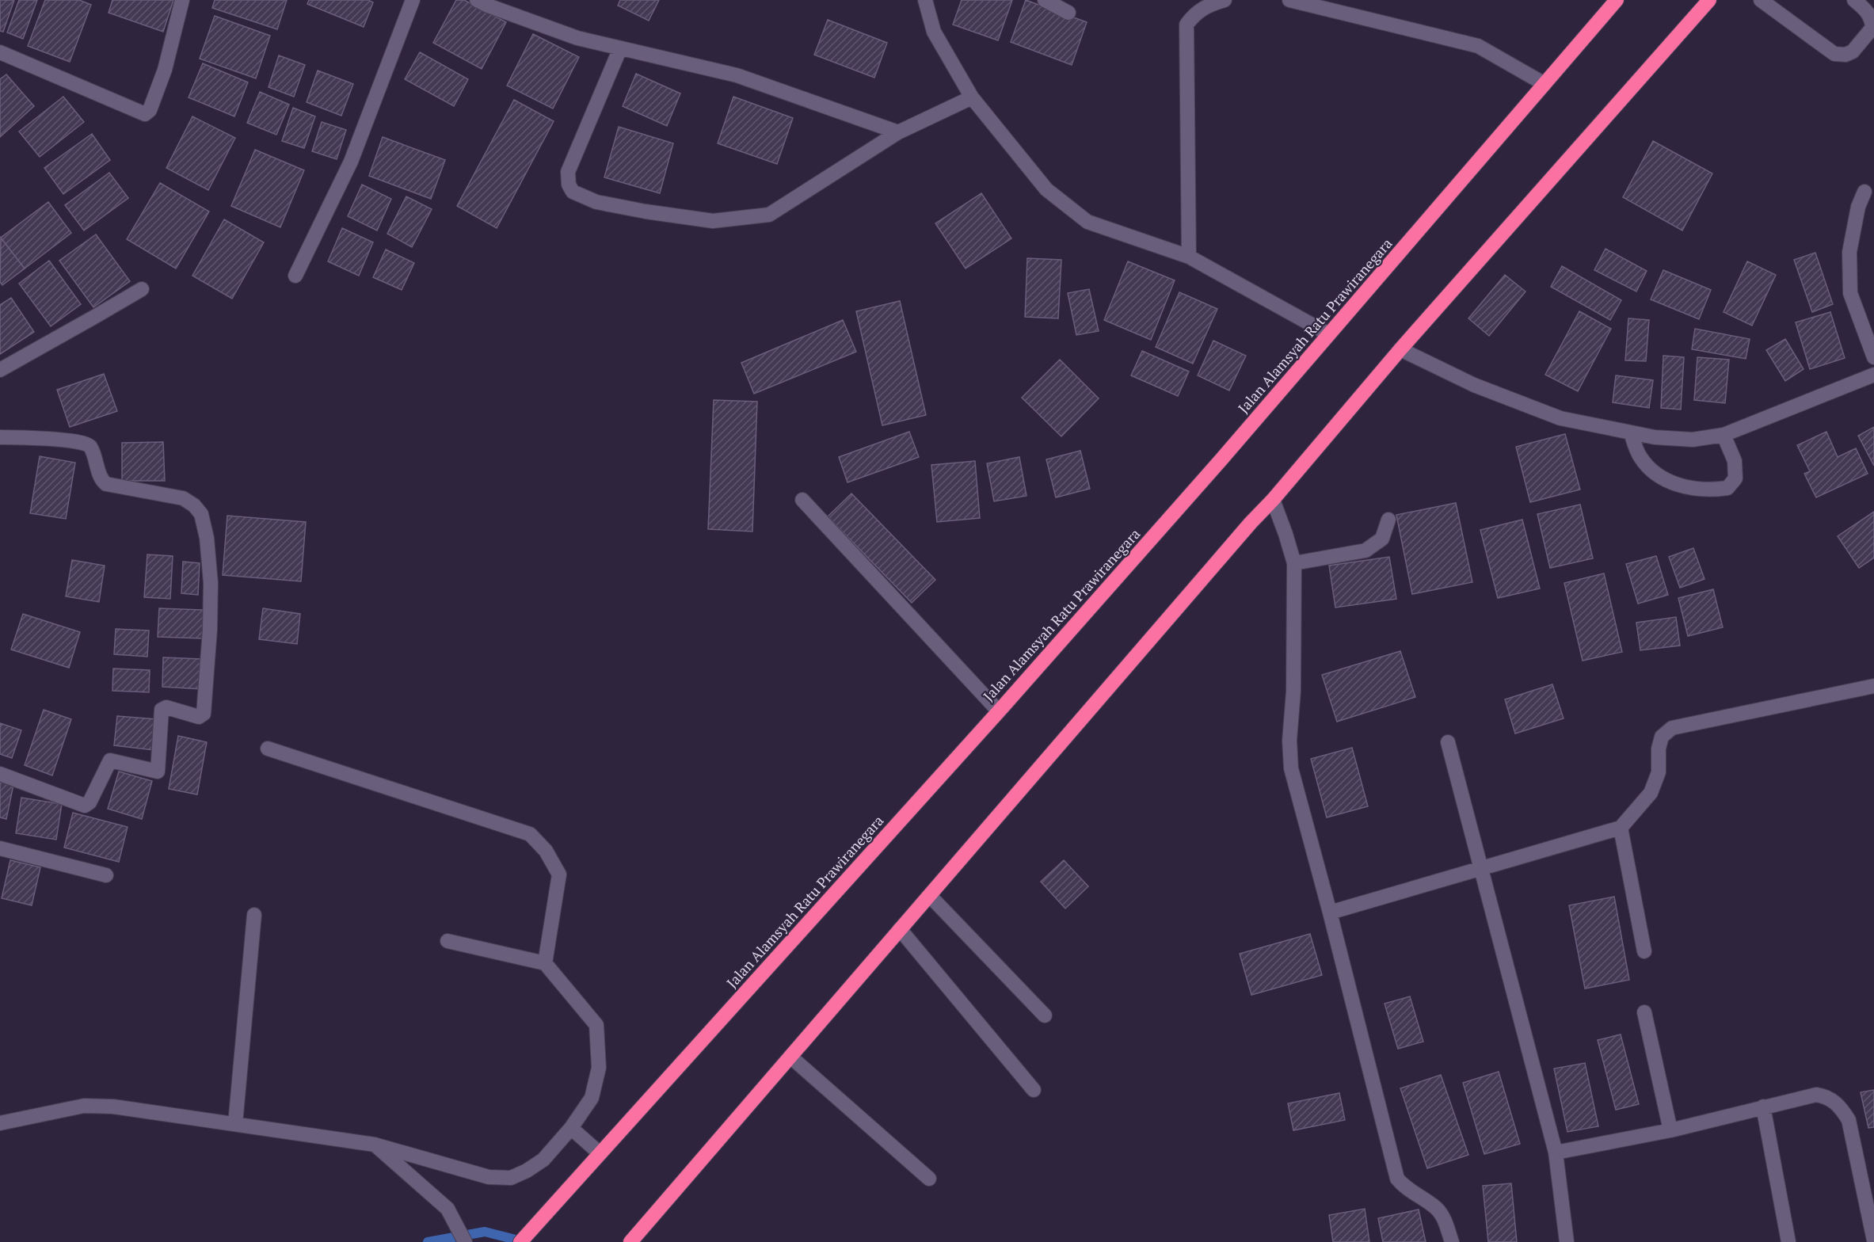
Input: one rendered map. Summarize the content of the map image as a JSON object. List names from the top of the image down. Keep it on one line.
{"streets":{"highway":["Jalan Alamsyah Ratu Prawiranegara"]}}
